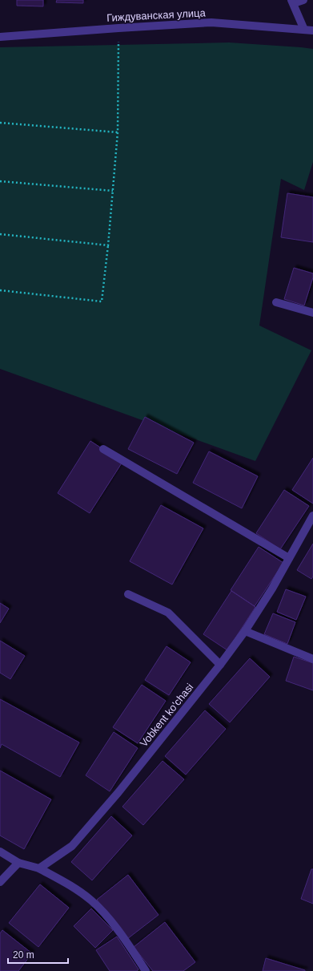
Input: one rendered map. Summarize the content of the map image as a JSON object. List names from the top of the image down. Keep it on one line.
{"streets":{"street":["Гиждуванская улица","Vobkent ko'chasi"]},"scale_bar":"20 m"}
